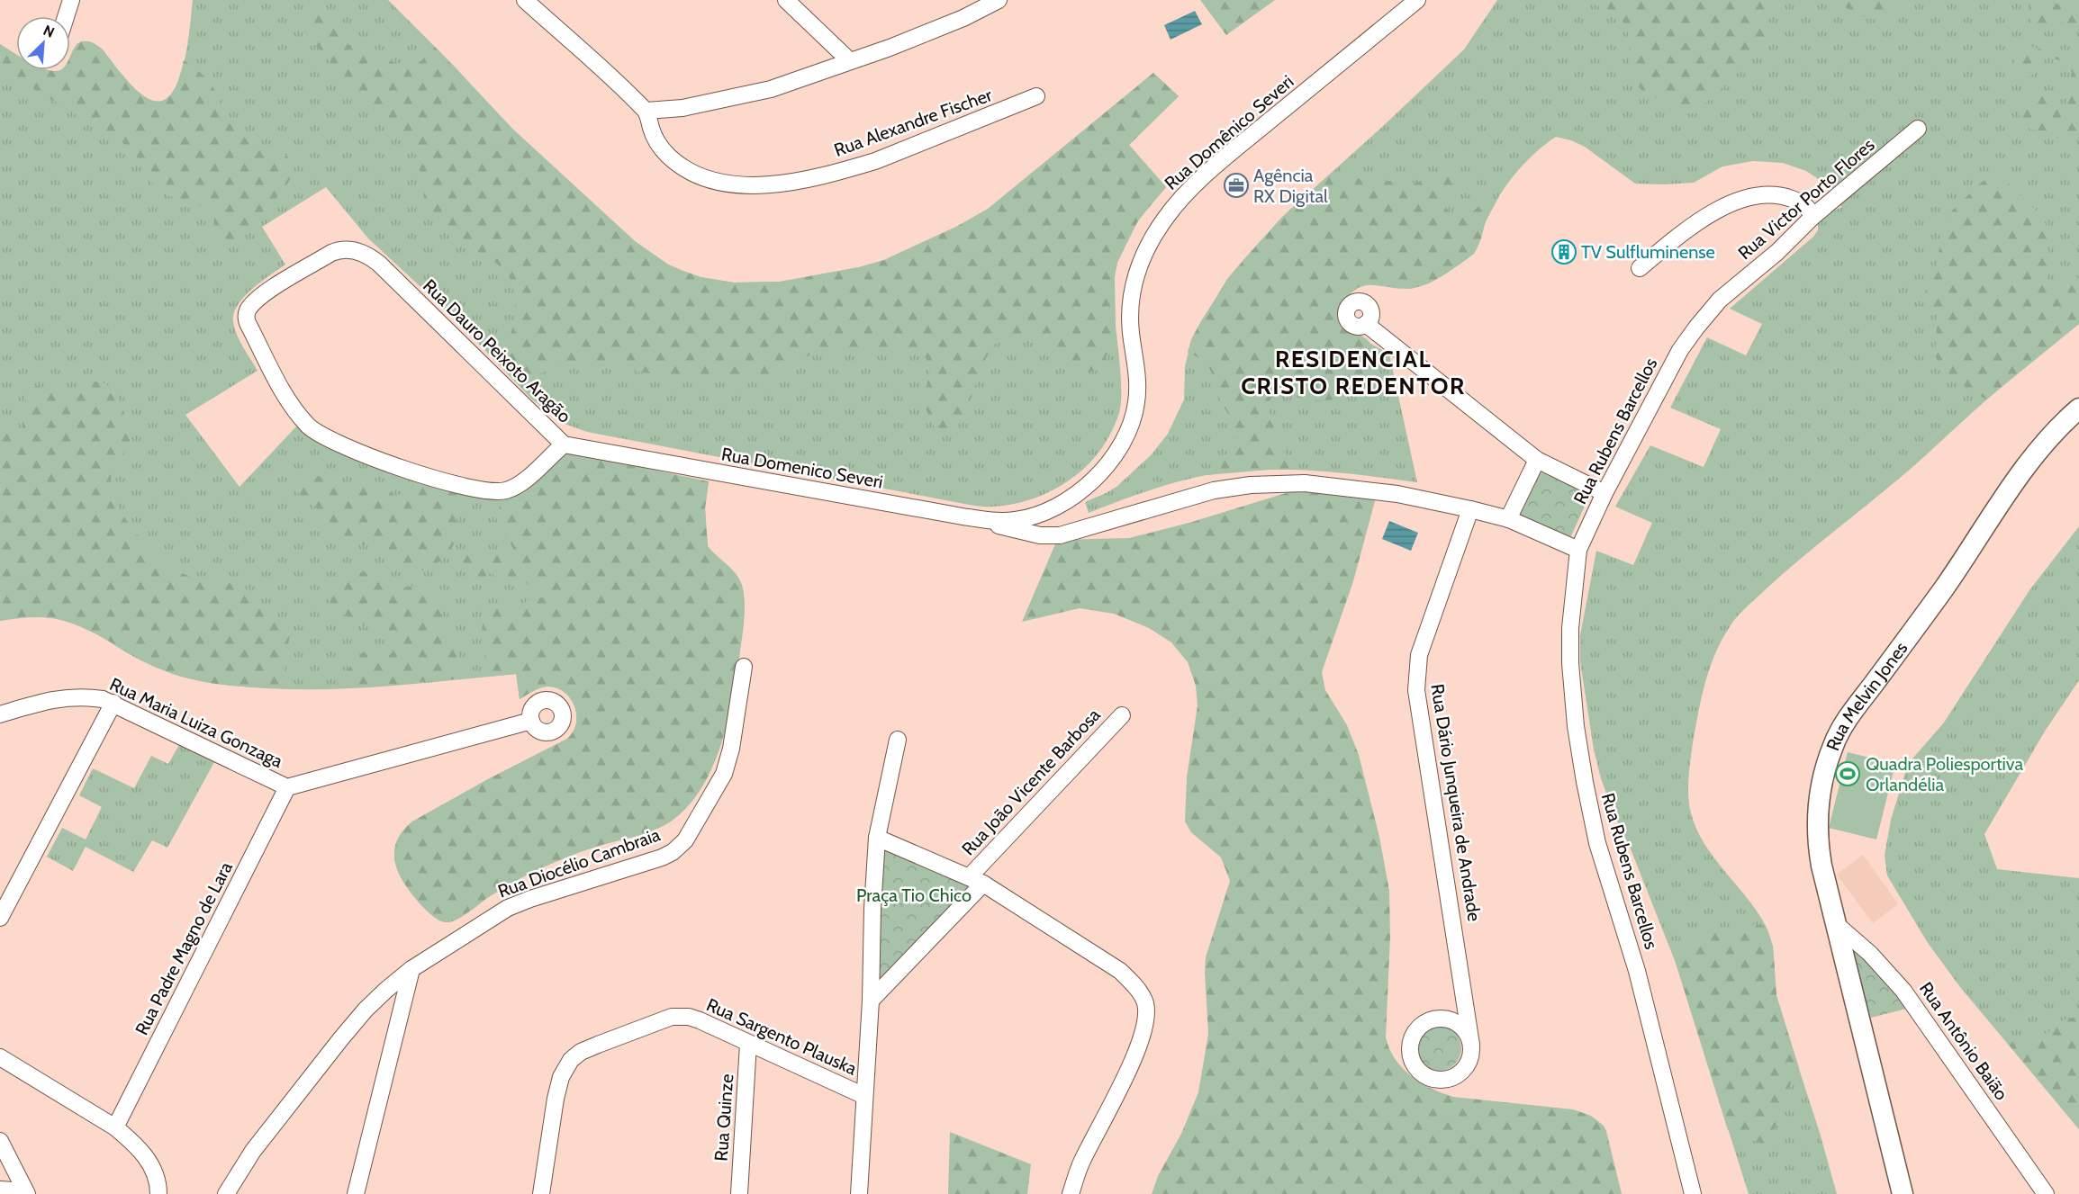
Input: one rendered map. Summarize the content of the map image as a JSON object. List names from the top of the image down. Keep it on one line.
{"streets":{"street":["Rua Alexandre Fischer","Rua Domênico Severi","Rua Victor Porto Flores","Rua Dauro Peixoto Aragão","Rua Rubens Barcellos","Rua Domenico Severi","Rua Melvin Jones","Rua Maria Luiza Gonzaga","Rua João Vicente Barbosa","Rua Dário Junqueira de Andrade","Rua Diocélio Cambraia","Rua Padre Magno de Lara","Rua Sargento Plauska","Rua Antônio Baião","Rua Quinze"]},"crossings":[["Rua Domênico Severi","Rua Domenico Severi"],["Rua Victor Porto Flores","Rua Rubens Barcellos"],["Rua Dauro Peixoto Aragão","Rua Domenico Severi"],["Rua Melvin Jones","Rua Antônio Baião"],["Rua Maria Luiza Gonzaga","Rua Padre Magno de Lara"],["Rua Sargento Plauska","Rua Quinze"]],"districts":["RESIDENCIAL CRISTO REDENTOR"],"parks":["Praça Tio Chico"],"places":{"office":["Agência RX Digital"],"building":["TV Sulfluminense"],"sports":["Quadra Poliesportiva Orlandélia"]},"north":"top right"}
